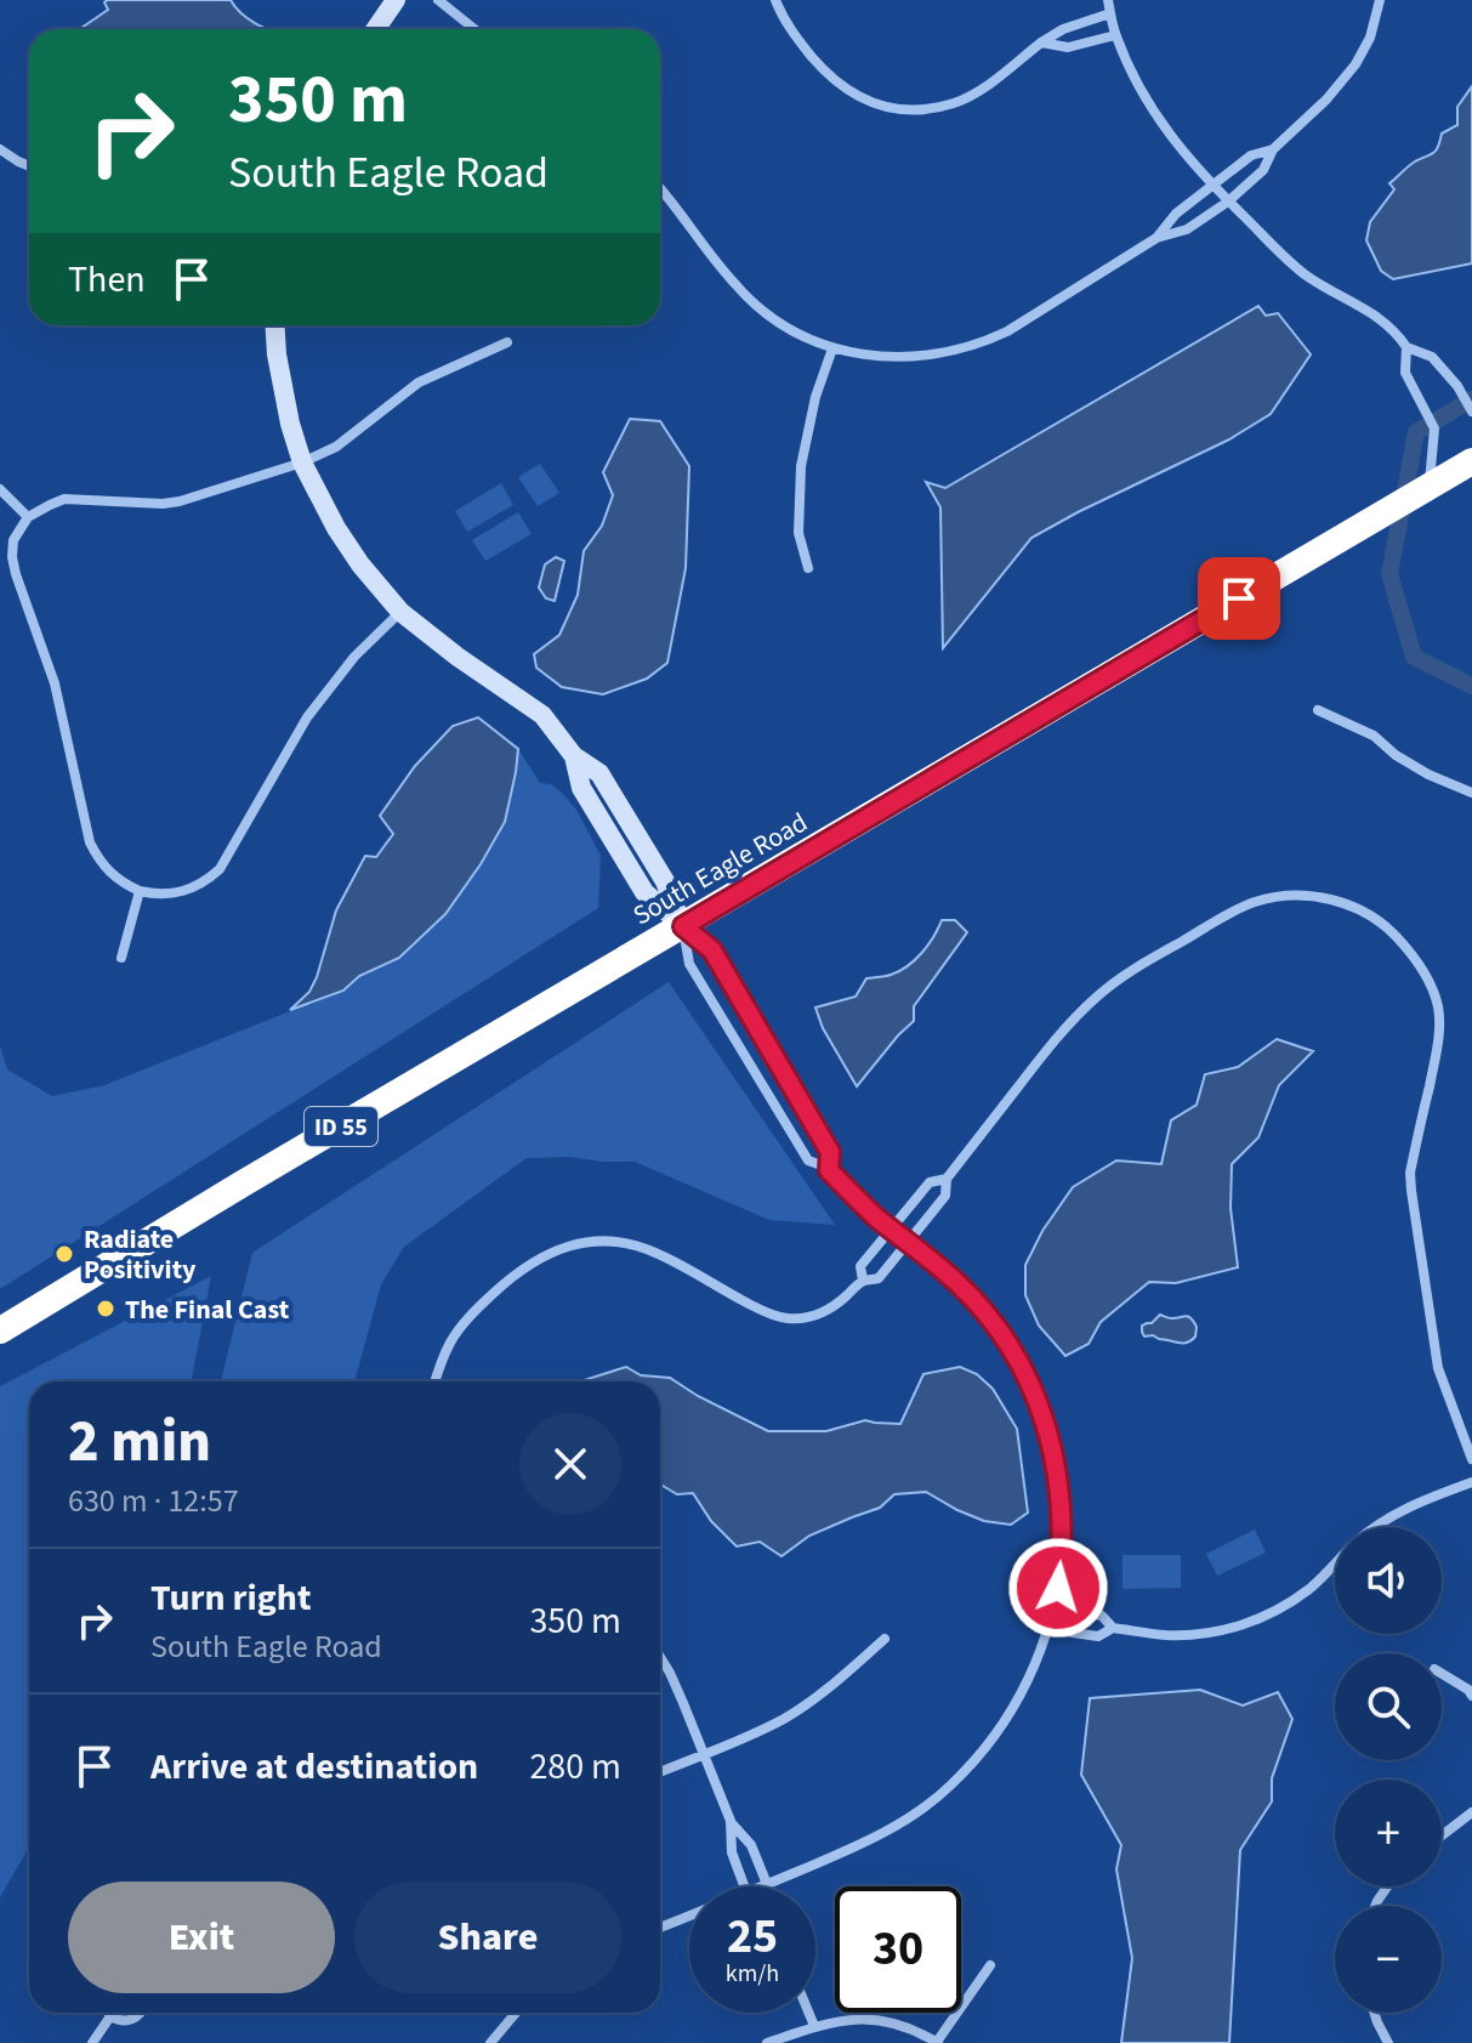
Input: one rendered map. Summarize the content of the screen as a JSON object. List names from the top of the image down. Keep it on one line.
{"streets":{"highway":["South Eagle Road","ID 55"]},"places":["Radiate Positivity","The Final Cast"],"page":{"turn":["350 m","South Eagle Road"],"then":"Then","heading":["2 min","630 m · 12:57"],"map_buttons":["+","−"],"list":[{"name":"Turn right","note":"South Eagle Road","value":"350 m"},{"name":"Arrive at destination","value":"280 m"}],"buttons":["Exit","Share"],"speed":"25 km/h","limit":"30"}}
